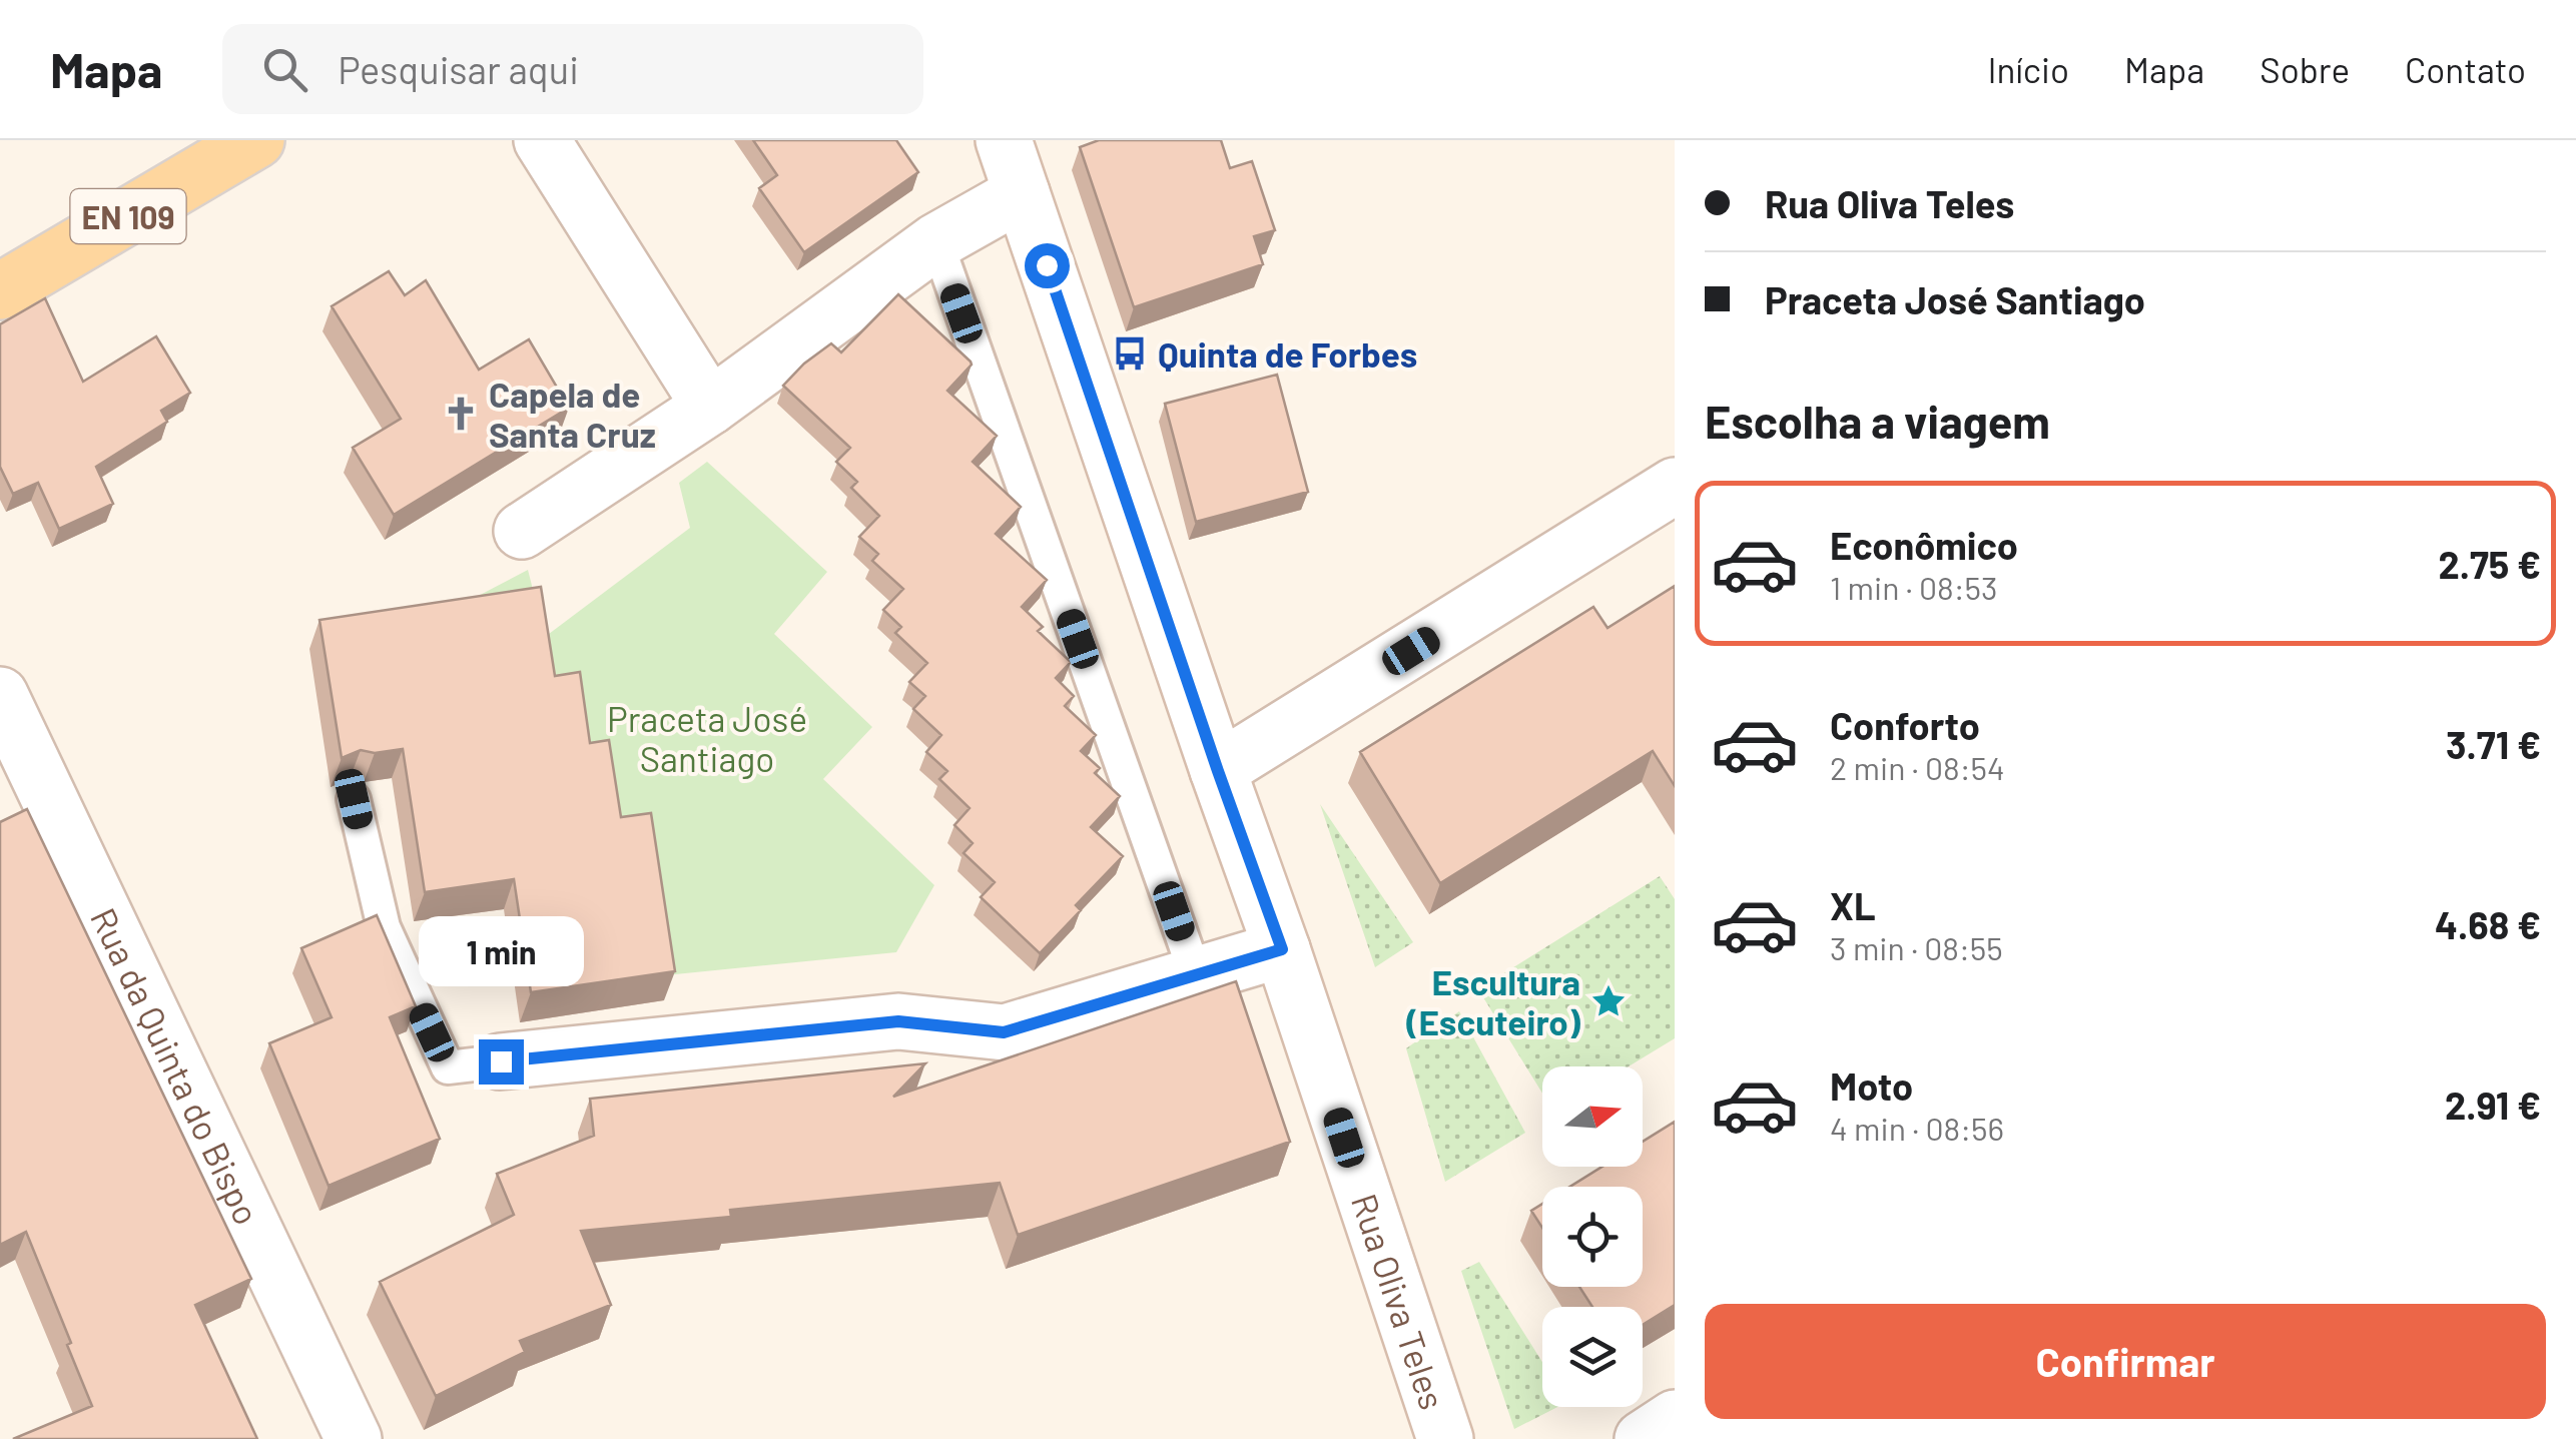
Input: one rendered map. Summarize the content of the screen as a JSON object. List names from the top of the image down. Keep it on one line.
{"streets":{"main road":["EN 109"],"street":["Rua da Quinta do Bispo","Rua Oliva Teles"]},"parks":["Praceta José Santiago"],"places":{"bus stop":["Quinta de Forbes"],"church":["Capela de Santa Cruz"],"place":["Escultura (Escuteiro)"]},"north":"right","page":{"header":"Mapa","search":"Pesquisar aqui","nav":["Início","Mapa","Sobre","Contato"],"banner":["Rua Oliva Teles","Praceta José Santiago"],"heading":"Escolha a viagem","list":[{"name":"Econômico","note":"1 min · 08:53","value":"2.75 €"},{"name":"Conforto","note":"2 min · 08:54","value":"3.71 €"},{"name":"XL","note":"3 min · 08:55","value":"4.68 €"},{"name":"Moto","note":"4 min · 08:56","value":"2.91 €"}],"bubble":"1 min","buttons":"Confirmar"}}
